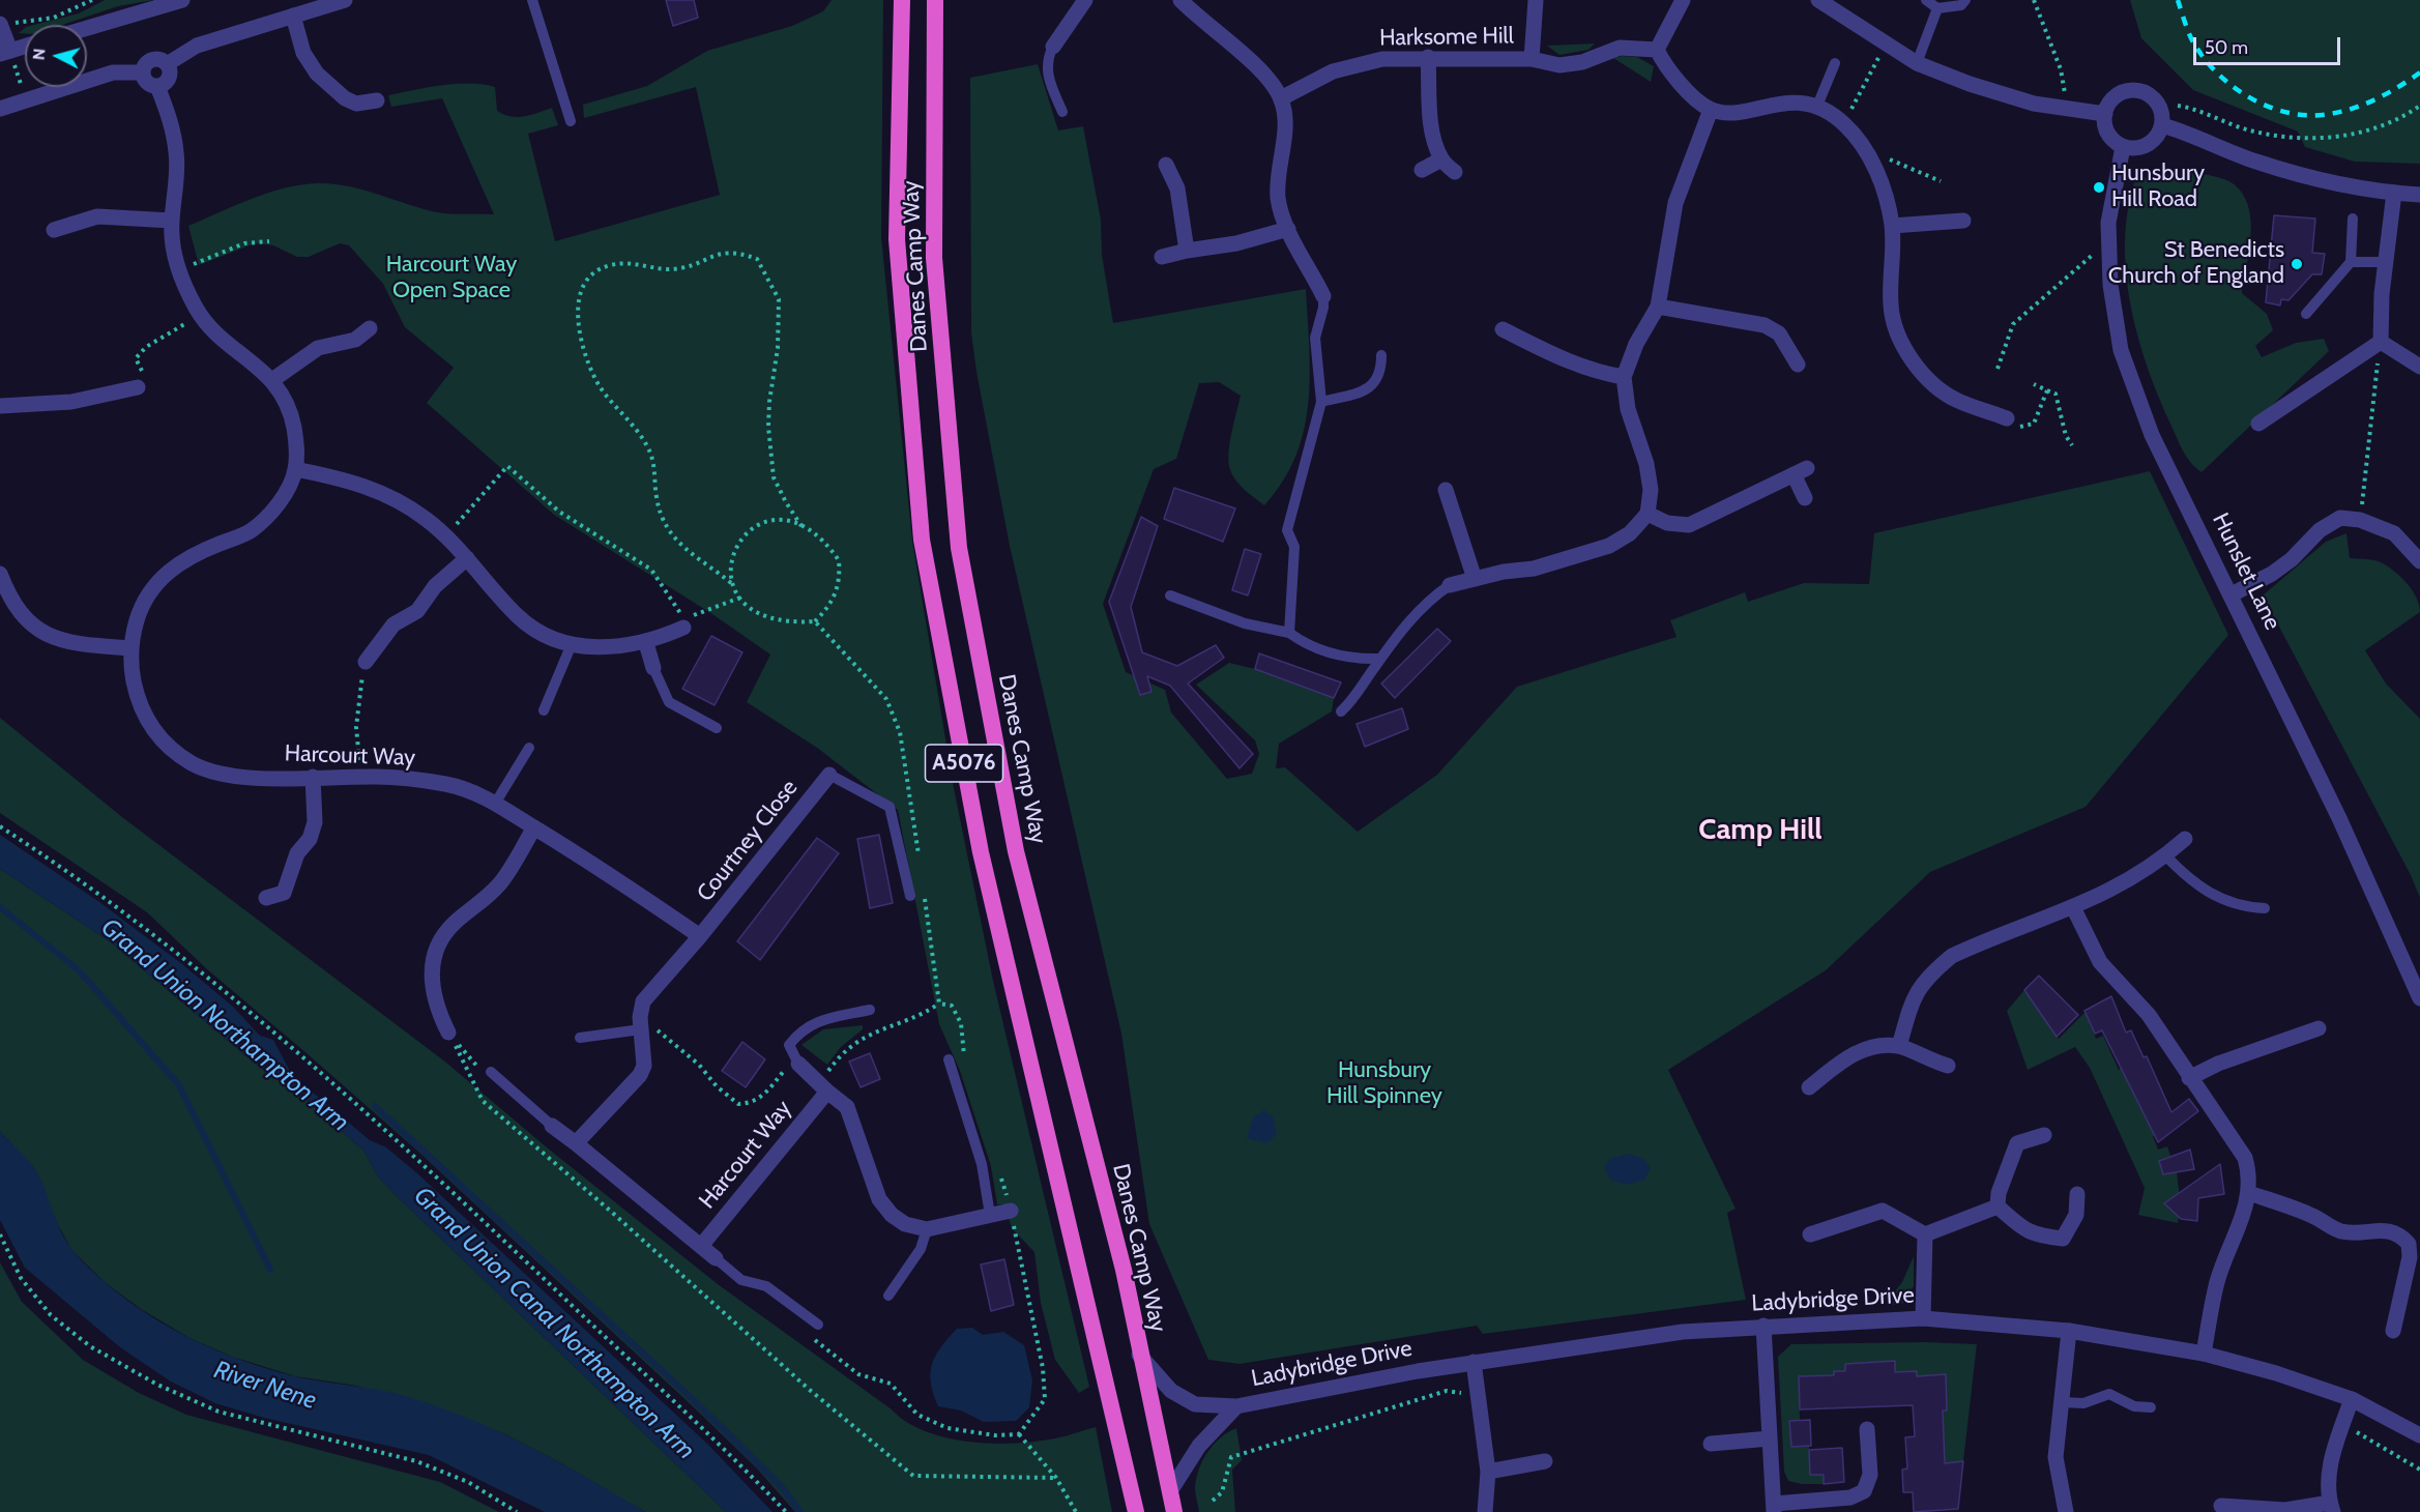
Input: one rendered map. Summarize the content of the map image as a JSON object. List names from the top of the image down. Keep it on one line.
{"streets":{"highway":["Danes Camp Way","A5076"],"street":["Harksome Hill","Hunslet Lane","Harcourt Way","Courtney Close","Ladybridge Drive"]},"crossings":[["Danes Camp Way","Ladybridge Drive"],["Harcourt Way","Courtney Close"]],"districts":["Camp Hill"],"water":["Grand Union Northampton Arm","Grand Union Canal Northampton Arm","River Nene"],"parks":["Harcourt Way Open Space","Hunsbury Hill Spinney"],"places":["Hunsbury Hill Road","St Benedicts Church of England"],"scale_bar":"50 m","north":"left"}
